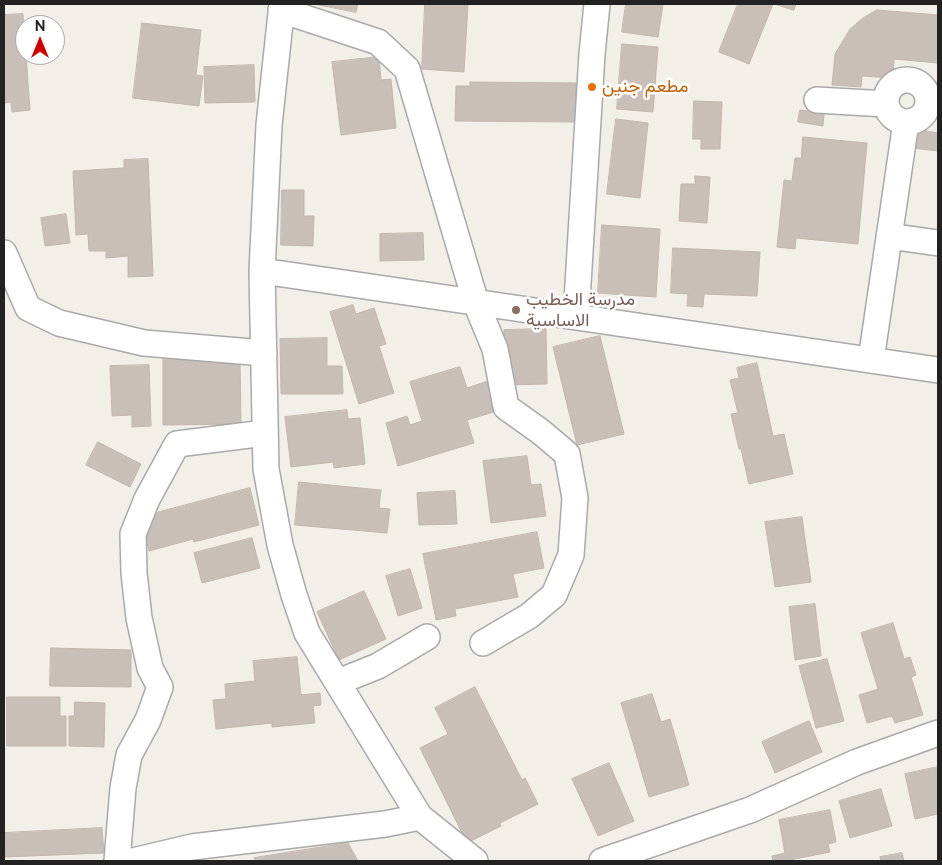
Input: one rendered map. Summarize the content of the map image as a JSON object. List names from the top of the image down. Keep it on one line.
{"places":["مطعم جنين","مدرسة الخطيب الاساسية"],"north":"top"}
